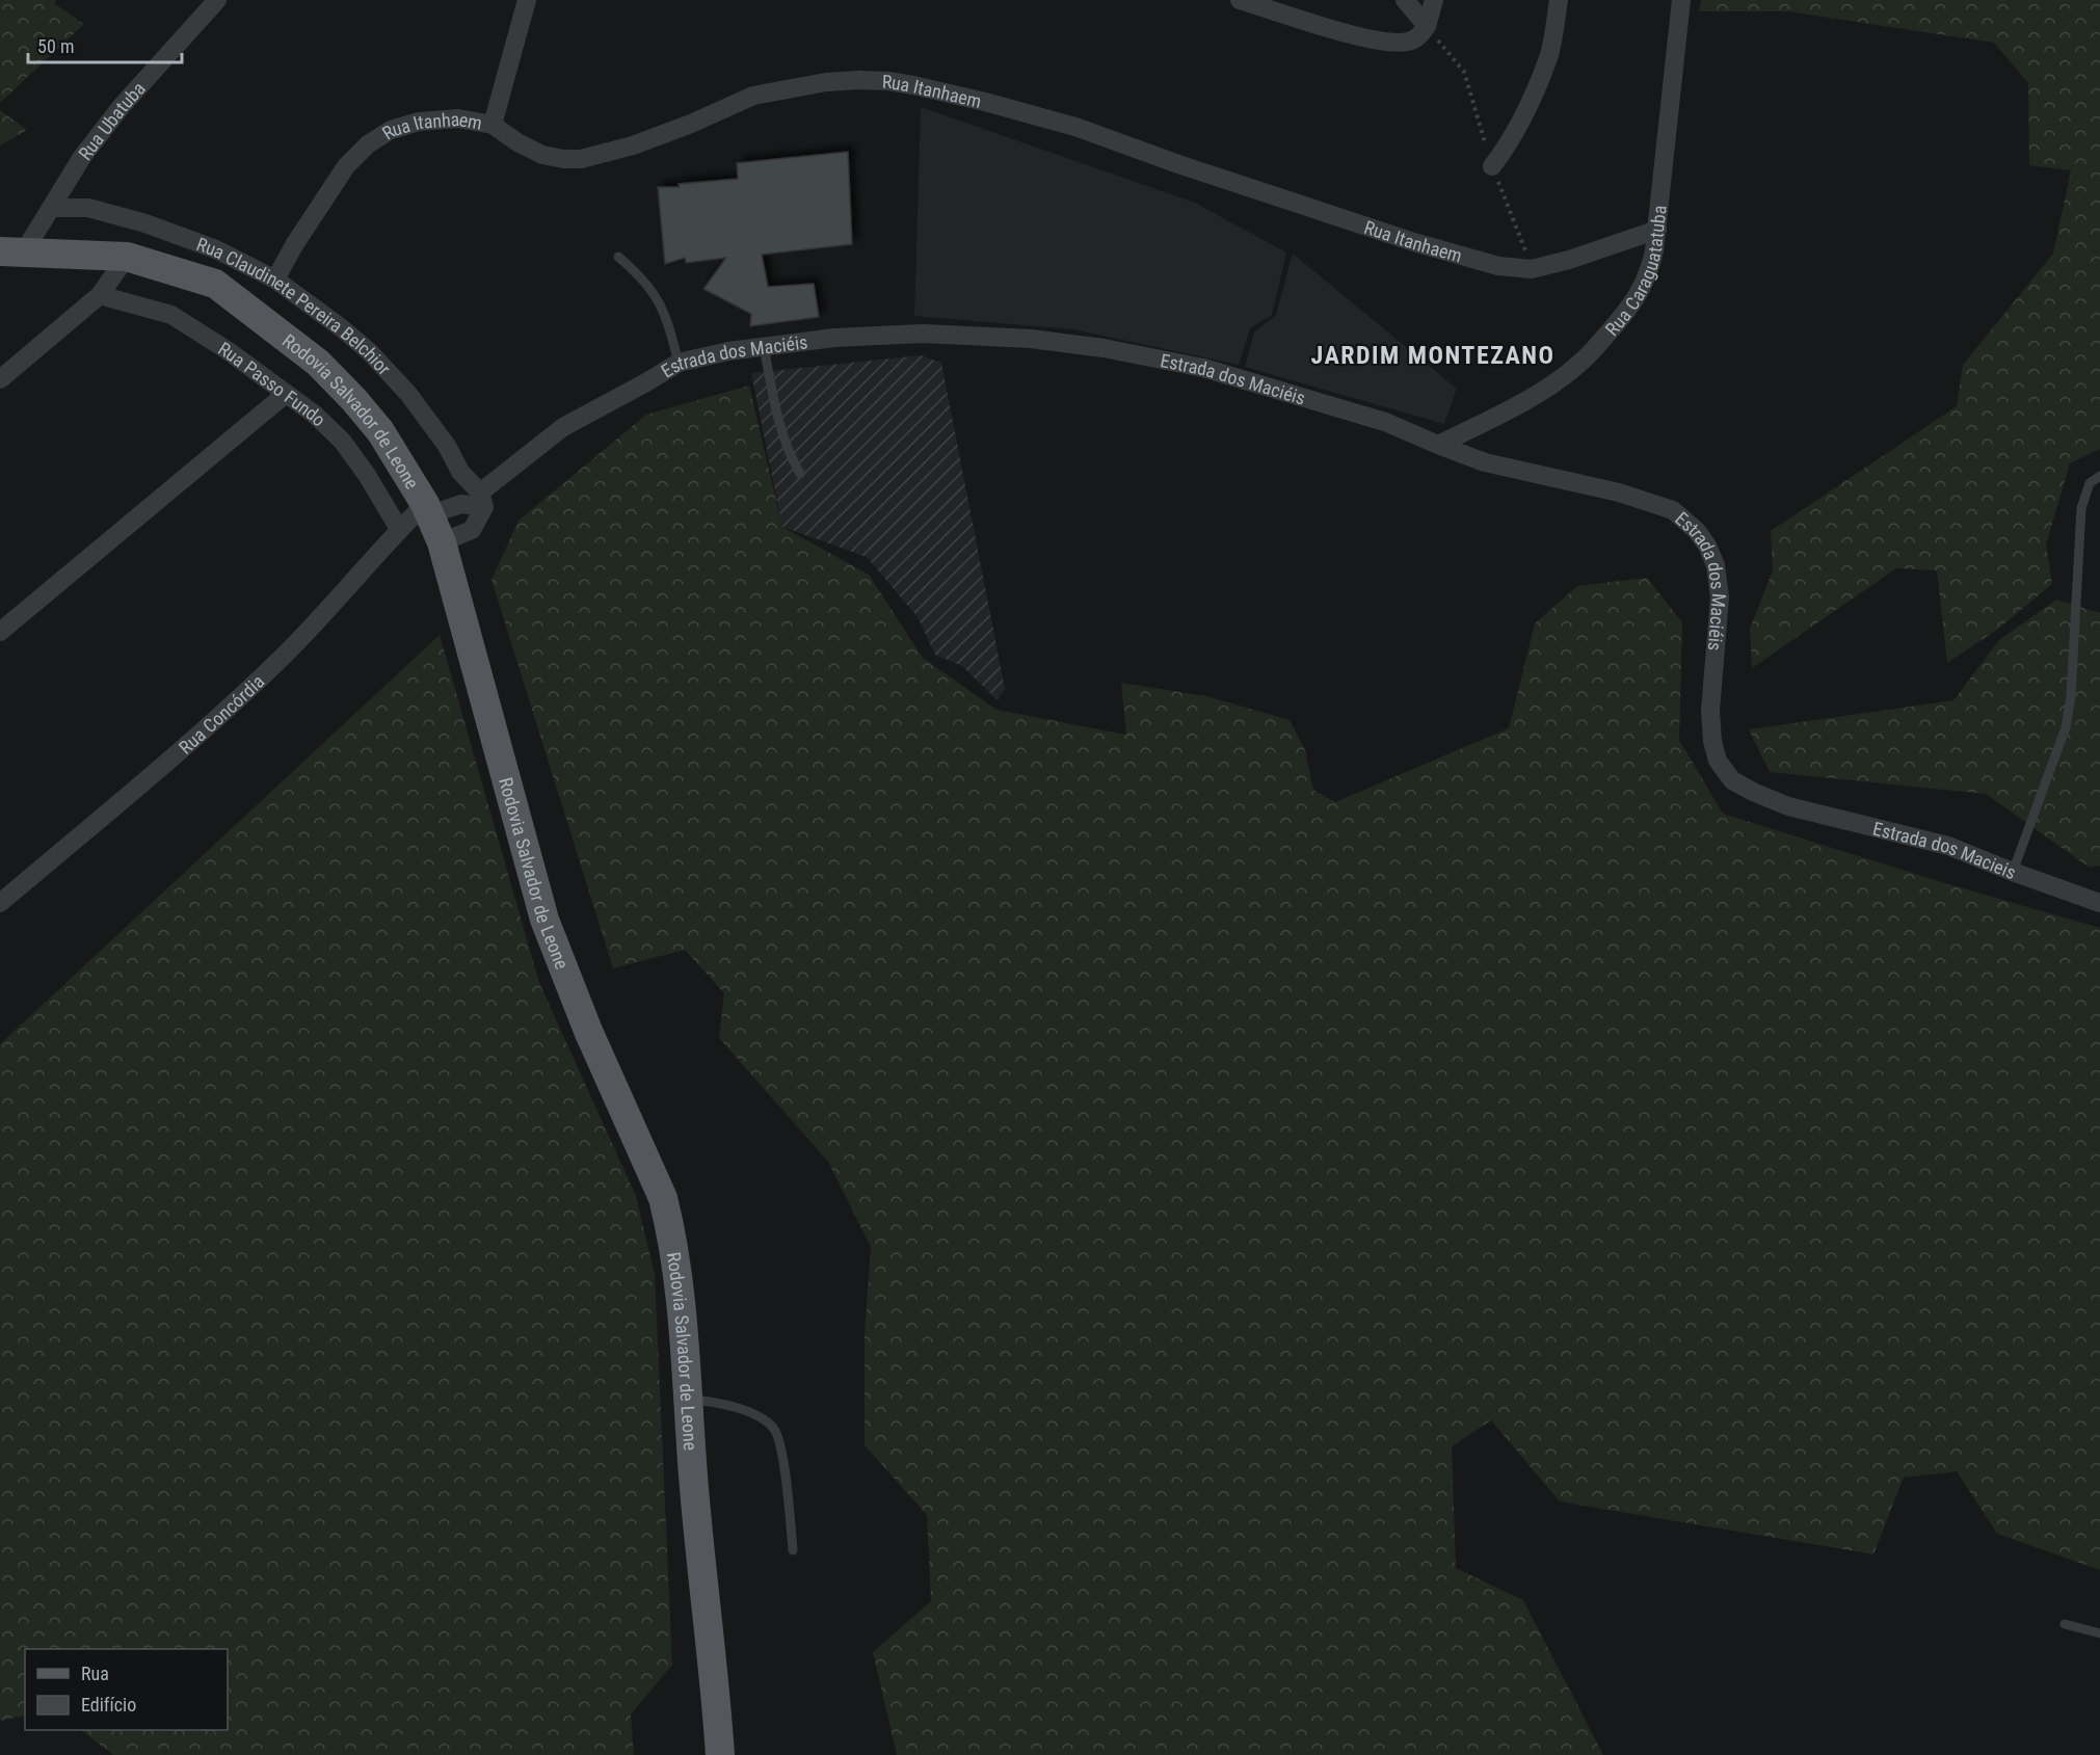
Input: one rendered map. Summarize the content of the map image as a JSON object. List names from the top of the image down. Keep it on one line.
{"streets":{"main road":["Rodovia Salvador de Leone"],"street":["Rua Itanhaem","Rua Ubatuba","Rua Caraguatatuba","Rua Claudinete Pereira Belchior","Estrada dos Maciéis","Rua Passo Fundo","Rua Concórdia","Estrada dos Macieis"]},"crossings":[["Rua Itanhaem","Rua Caraguatatuba"],["Rua Itanhaem","Rua Claudinete Pereira Belchior"],["Rua Ubatuba","Rua Claudinete Pereira Belchior"],["Rua Ubatuba","Rodovia Salvador de Leone"],["Rua Caraguatatuba","Estrada dos Maciéis"],["Rua Claudinete Pereira Belchior","Estrada dos Maciéis"],["Estrada dos Maciéis","Rodovia Salvador de Leone"],["Estrada dos Maciéis","Estrada dos Macieis"],["Rua Passo Fundo","Rua Concórdia"],["Rodovia Salvador de Leone","Rua Concórdia"]],"districts":["JARDIM MONTEZANO"],"legend":["Rua","Edifício"],"scale_bar":"50 m"}
